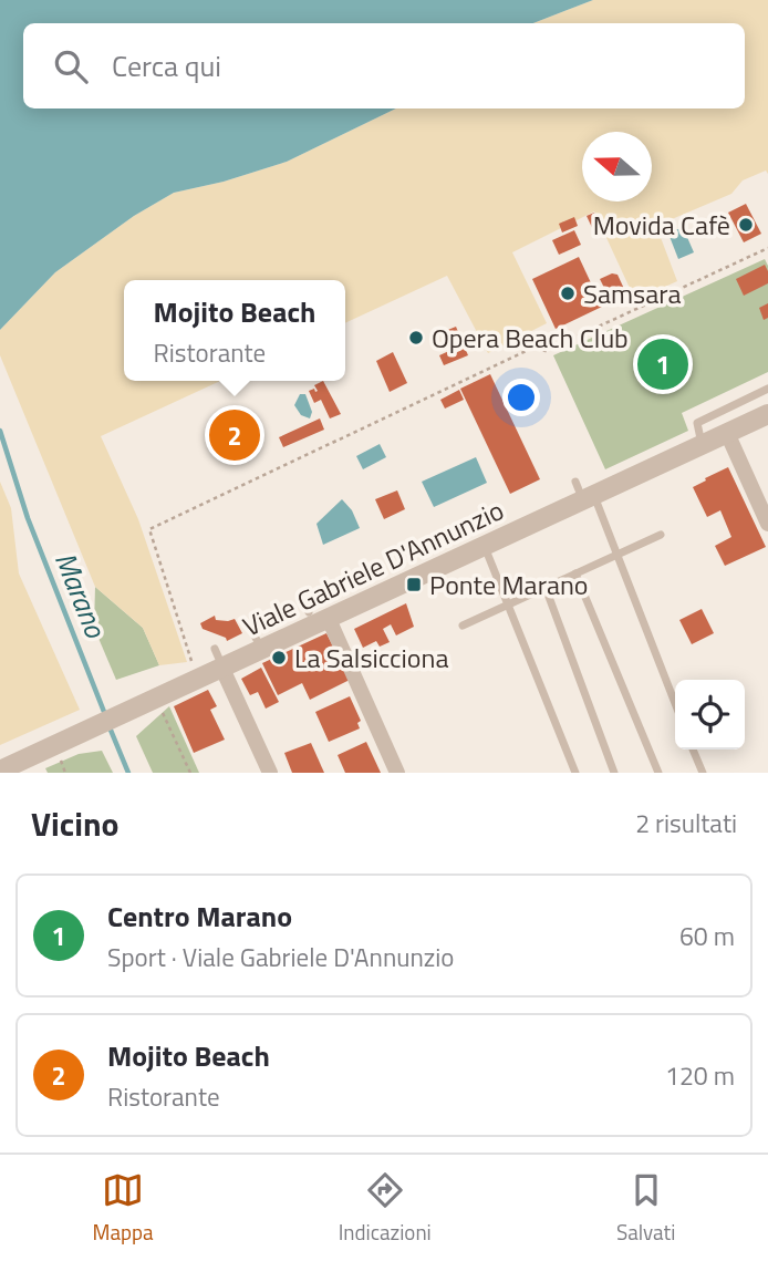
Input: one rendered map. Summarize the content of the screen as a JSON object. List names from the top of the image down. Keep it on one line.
{"streets":{"street":["Viale Gabriele D'Annunzio"]},"water":["Marano"],"places":{"other":["Movida Cafè","Samsara","Opera Beach Club","La Salsicciona"],"transit":["Ponte Marano"]},"north":"left","page":{"search":"Cerca qui","popup":["Mojito Beach","Ristorante"],"pins":["1","2"],"heading":["Vicino","2 risultati"],"list":[{"mark":"1","name":"Centro Marano","note":"Sport · Viale Gabriele D'Annunzio","value":"60 m"},{"mark":"2","name":"Mojito Beach","note":"Ristorante","value":"120 m"}],"nav":["Mappa","Indicazioni","Salvati"]}}
